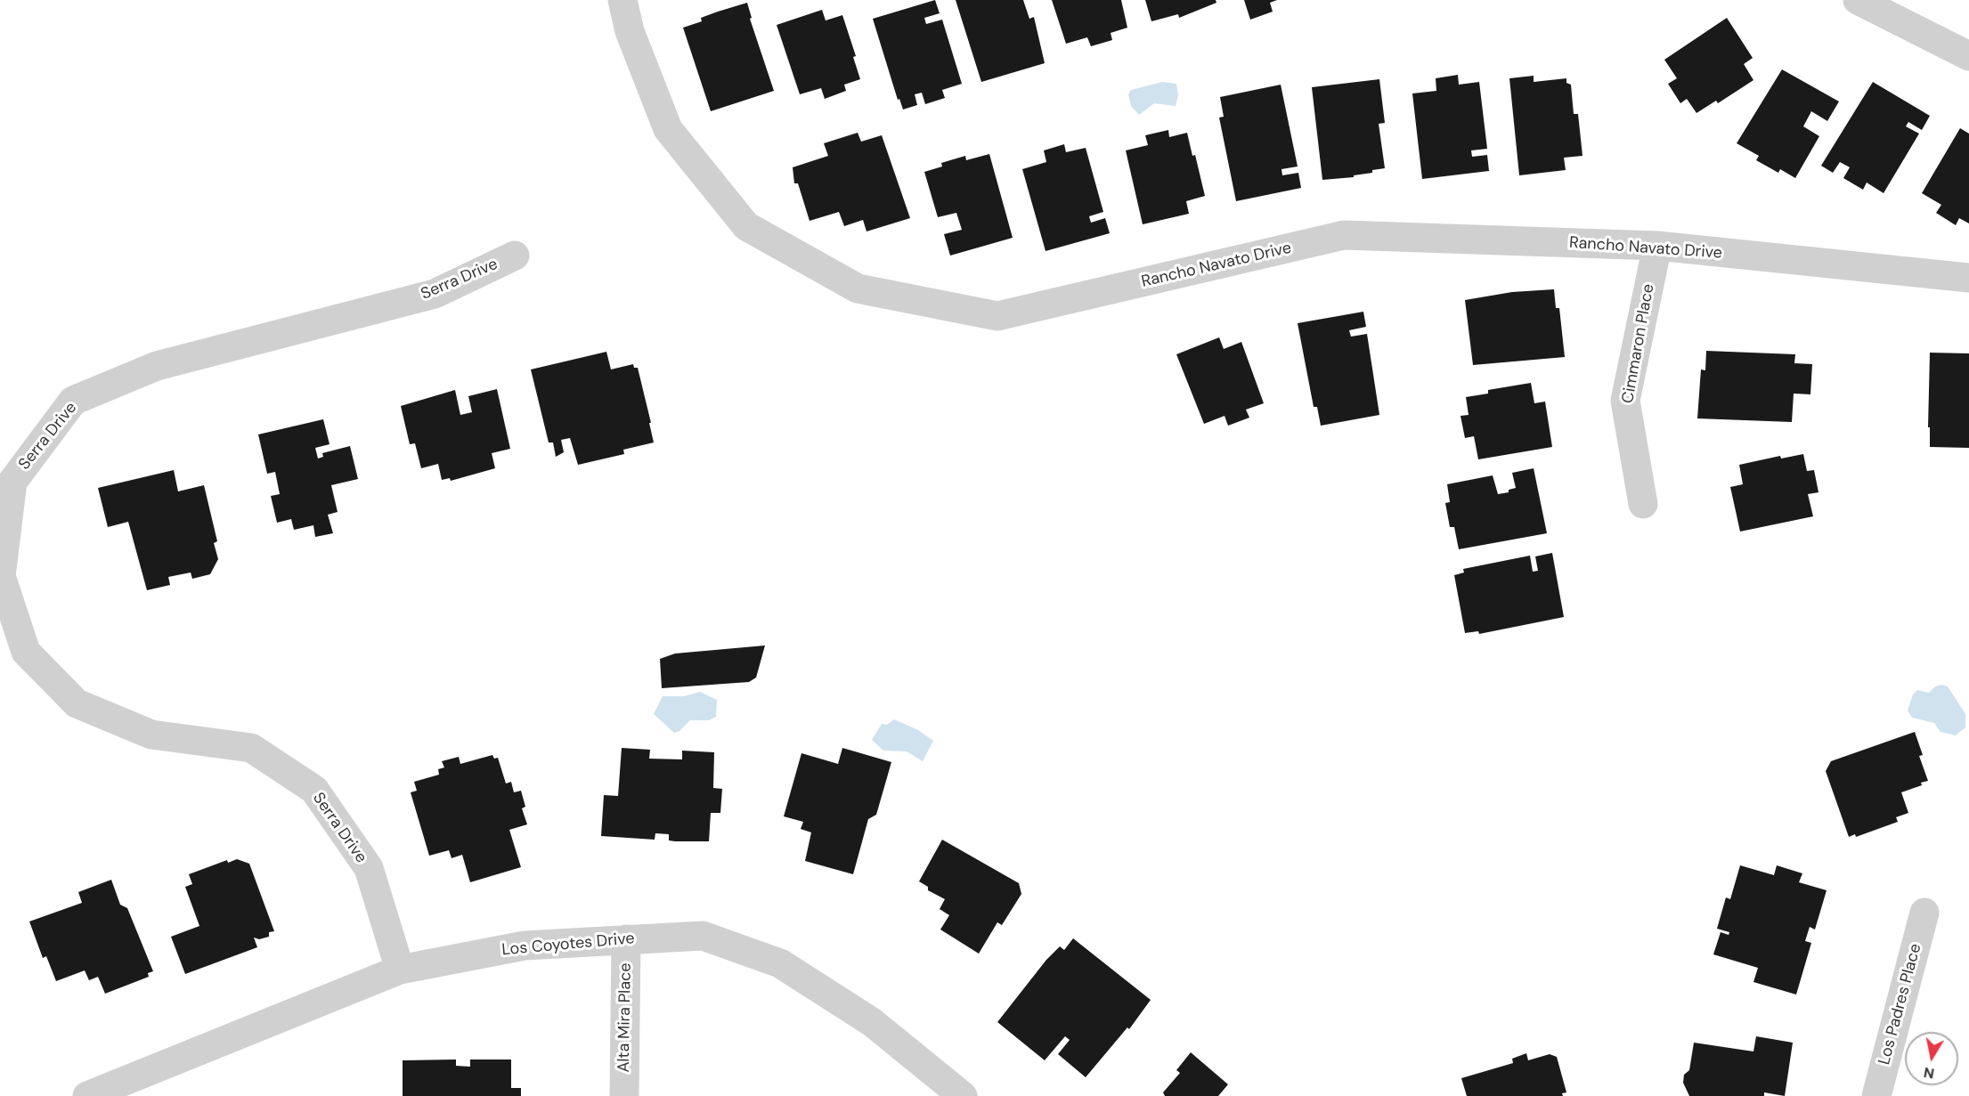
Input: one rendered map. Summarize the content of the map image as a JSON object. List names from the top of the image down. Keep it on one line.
{"streets":{"street":["Rancho Navato Drive","Serra Drive","Cimmaron Place","Los Coyotes Drive","Los Padres Place","Alta Mira Place"]},"crossings":[["Rancho Navato Drive","Cimmaron Place"],["Serra Drive","Los Coyotes Drive"],["Los Coyotes Drive","Alta Mira Place"]],"north":"bottom"}
